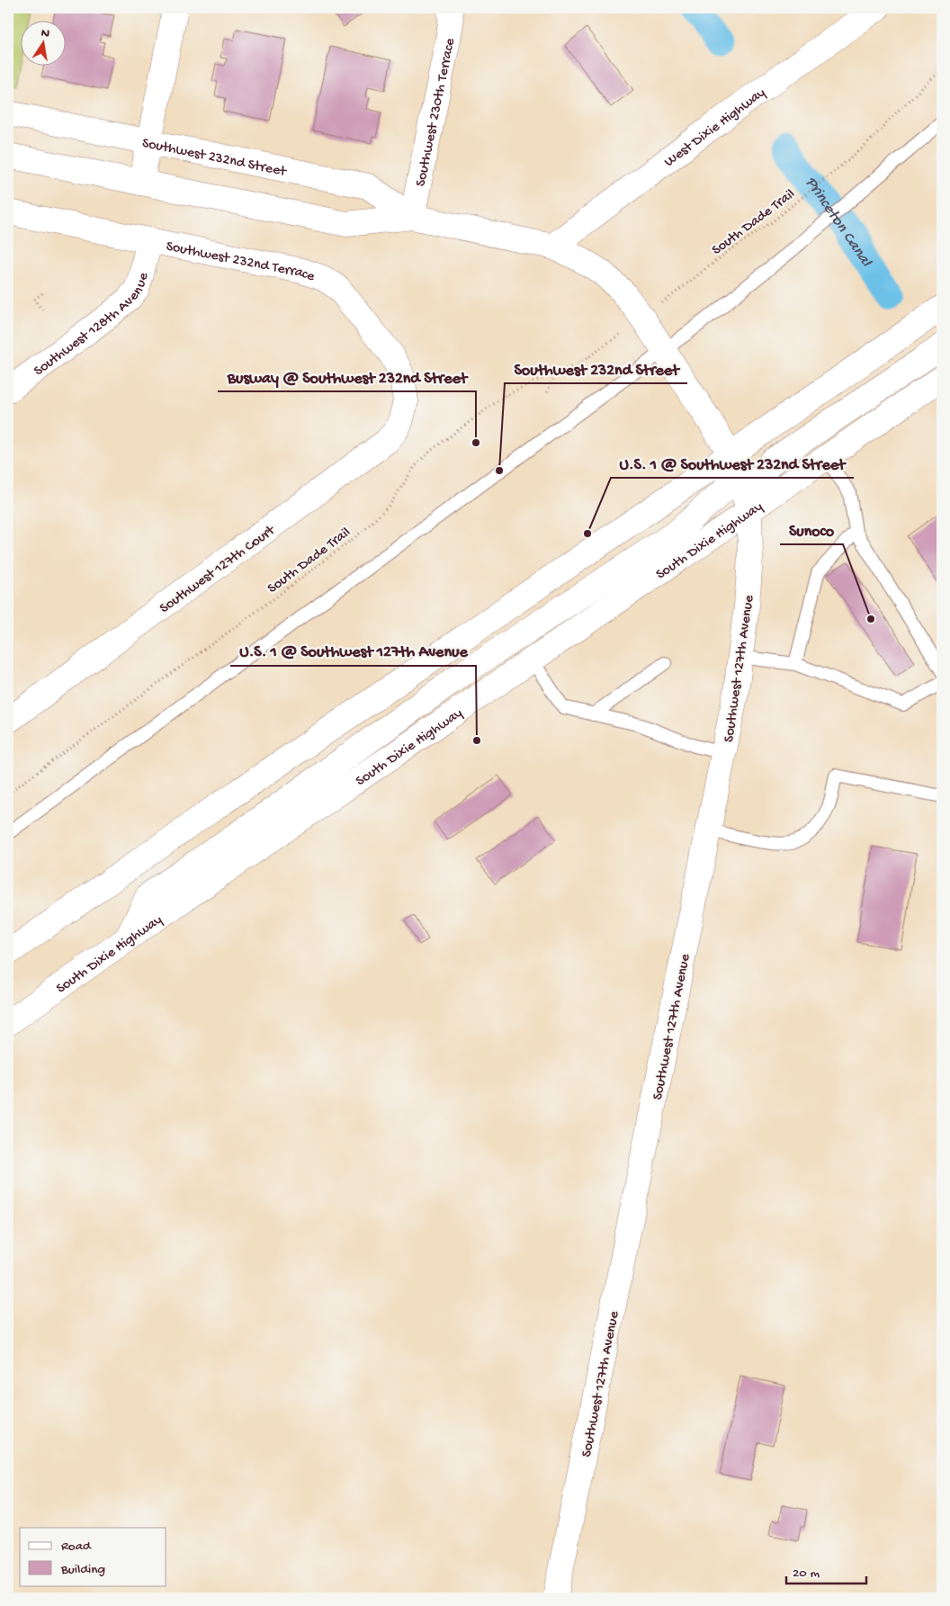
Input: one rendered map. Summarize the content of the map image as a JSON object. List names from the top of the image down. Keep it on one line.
{"streets":{"main road":["Southwest 230th Terrace","West Dixie Highway","Southwest 232nd Street","Southwest 232nd Terrace","Southwest 128th Avenue","South Dixie Highway","Southwest 127th Court","Southwest 127th Avenue"],"path":["South Dade Trail"]},"crossings":[["Southwest 230th Terrace","Southwest 232nd Street"],["West Dixie Highway","Southwest 232nd Street"],["Southwest 232nd Street","Southwest 127th Avenue"],["Southwest 232nd Terrace","Southwest 128th Avenue"],["Southwest 232nd Terrace","Southwest 127th Court"],["South Dixie Highway","Southwest 127th Avenue"]],"water":["Princeton Canal"],"places":["Busway @ Southwest 232nd Street","Southwest 232nd Street","U.S. 1 @ Southwest 232nd Street","Sunoco","U.S. 1 @ Southwest 127th Avenue"],"legend":["Road","Building"],"scale_bar":"20 m","north":"top"}
